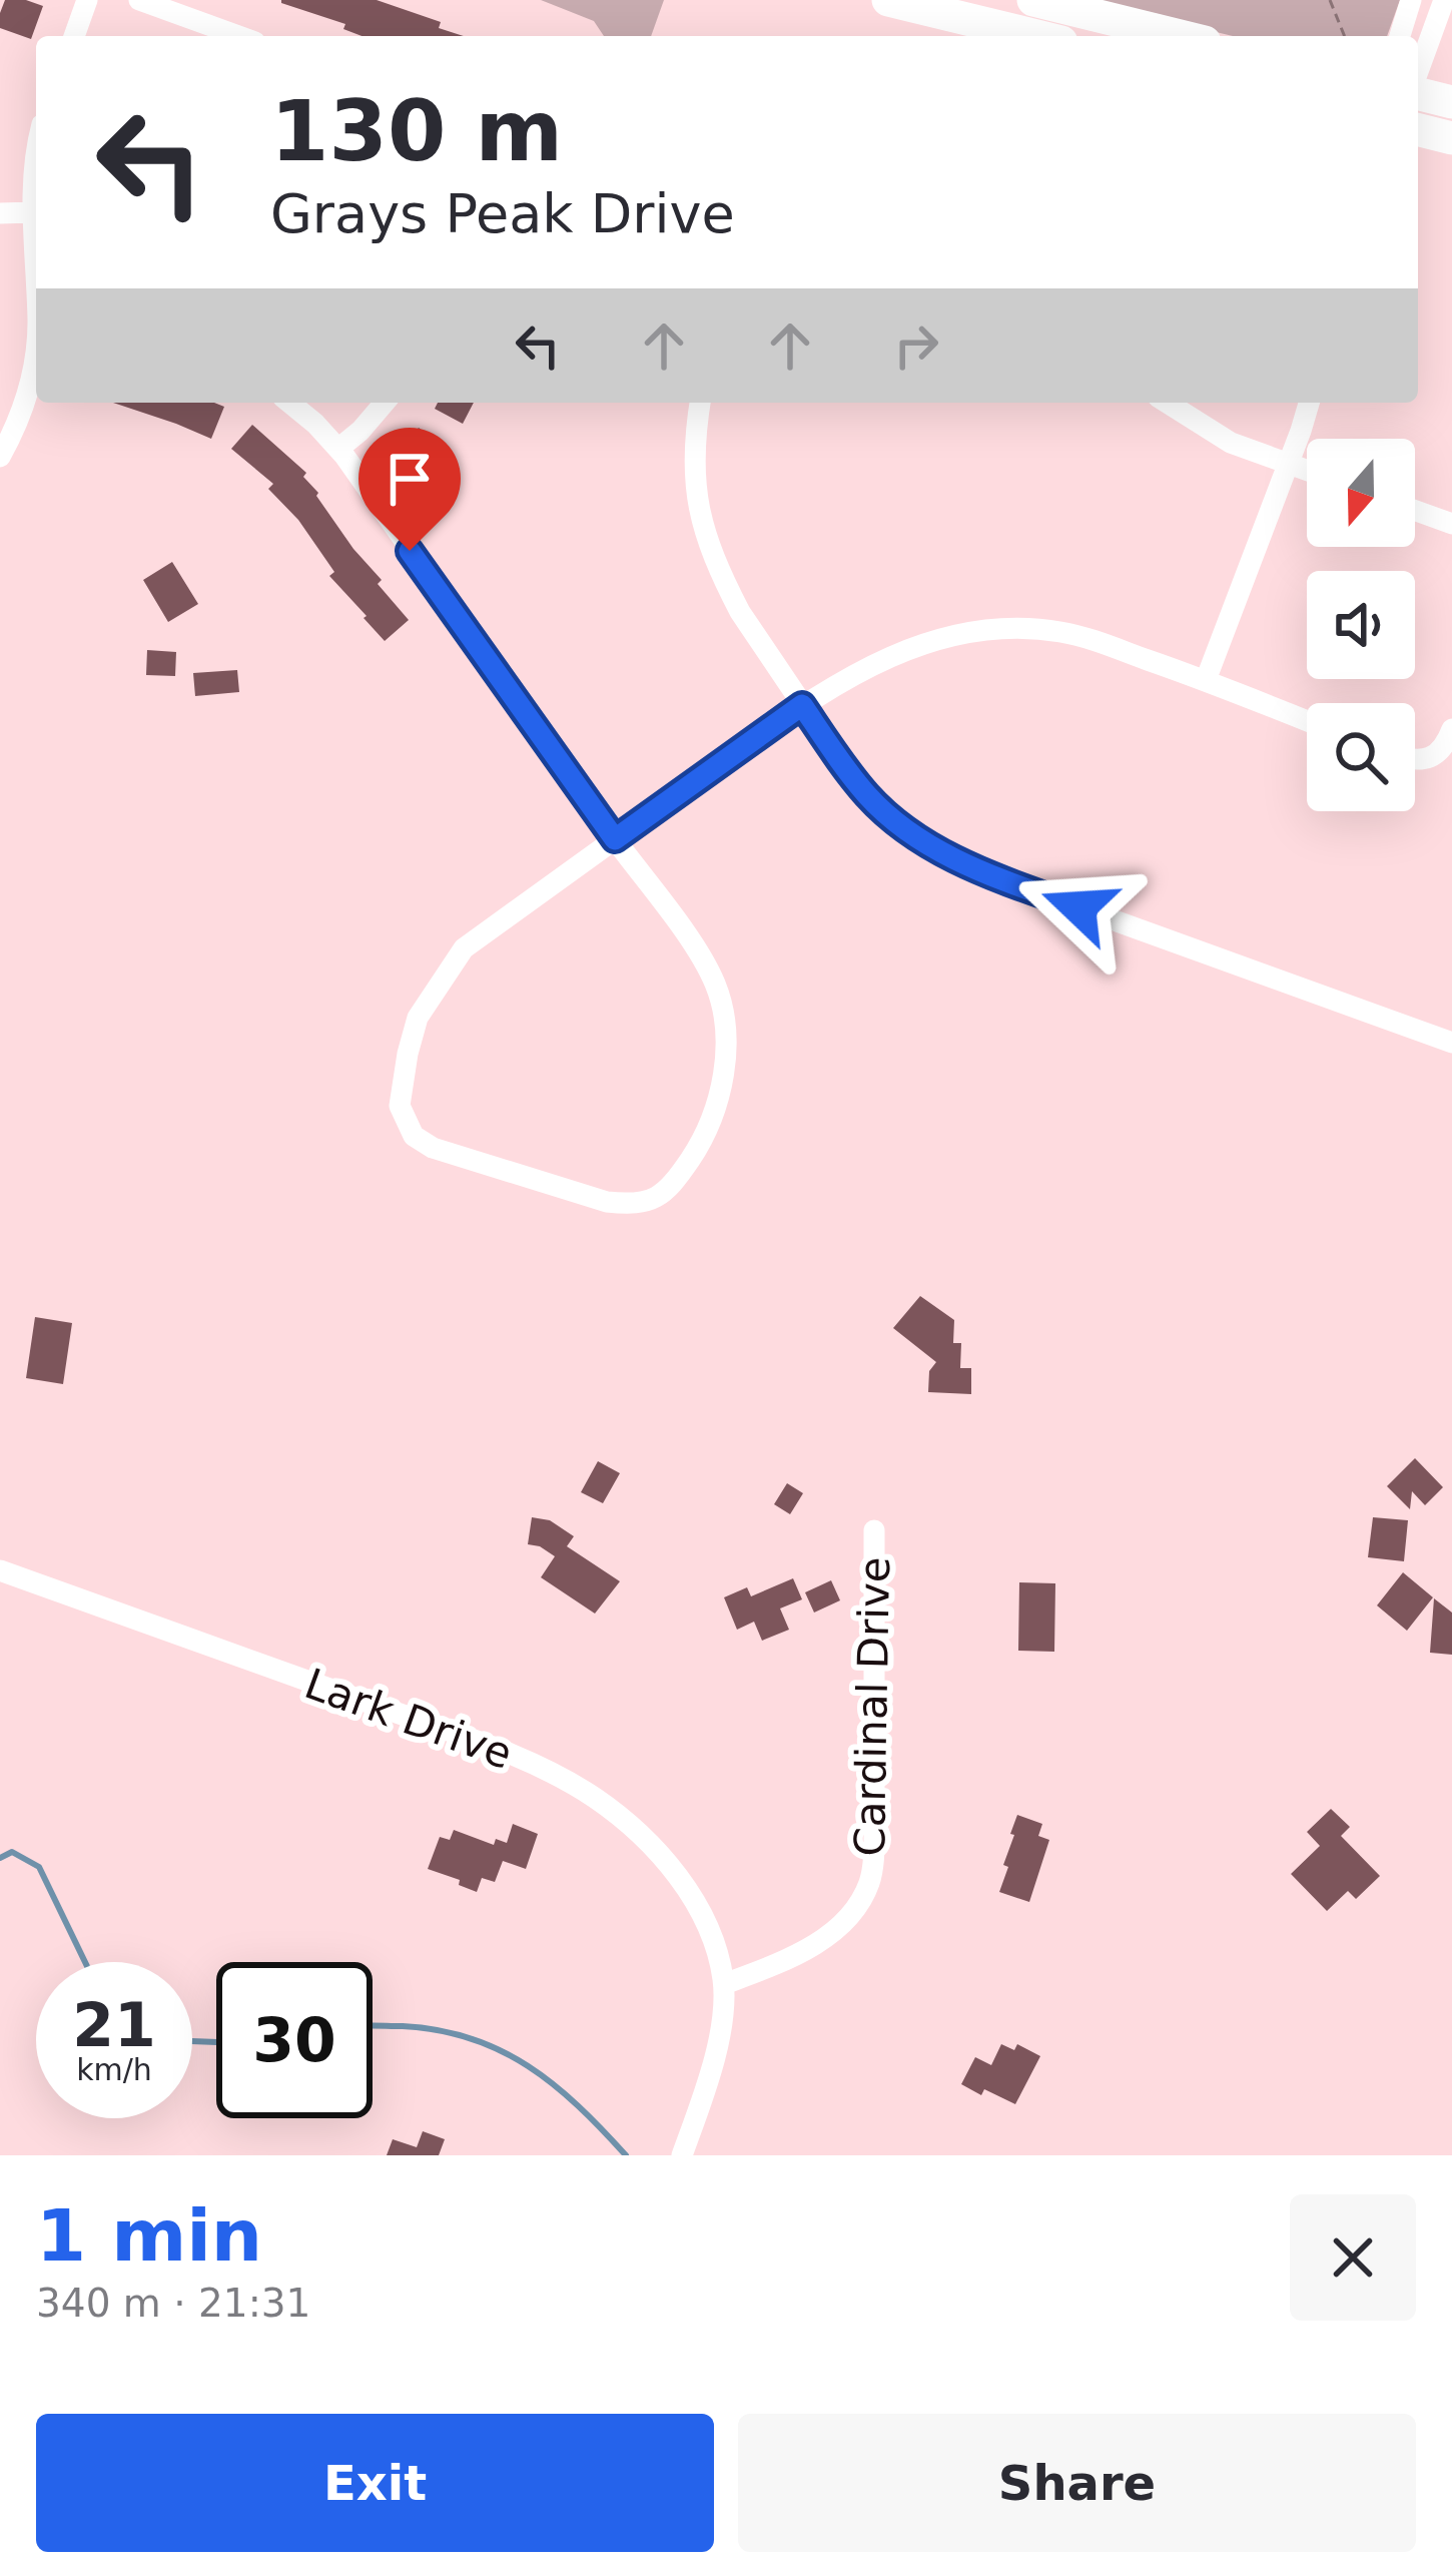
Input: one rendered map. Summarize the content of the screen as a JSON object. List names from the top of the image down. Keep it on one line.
{"streets":{"street":["Cardinal Drive","Lark Drive"]},"crossings":[["Cardinal Drive","Lark Drive"]],"north":"bottom","page":{"turn":["130 m","Grays Peak Drive"],"speed":"21 km/h","limit":"30","heading":["1 min","340 m · 21:31"],"buttons":["Exit","Share"]}}
